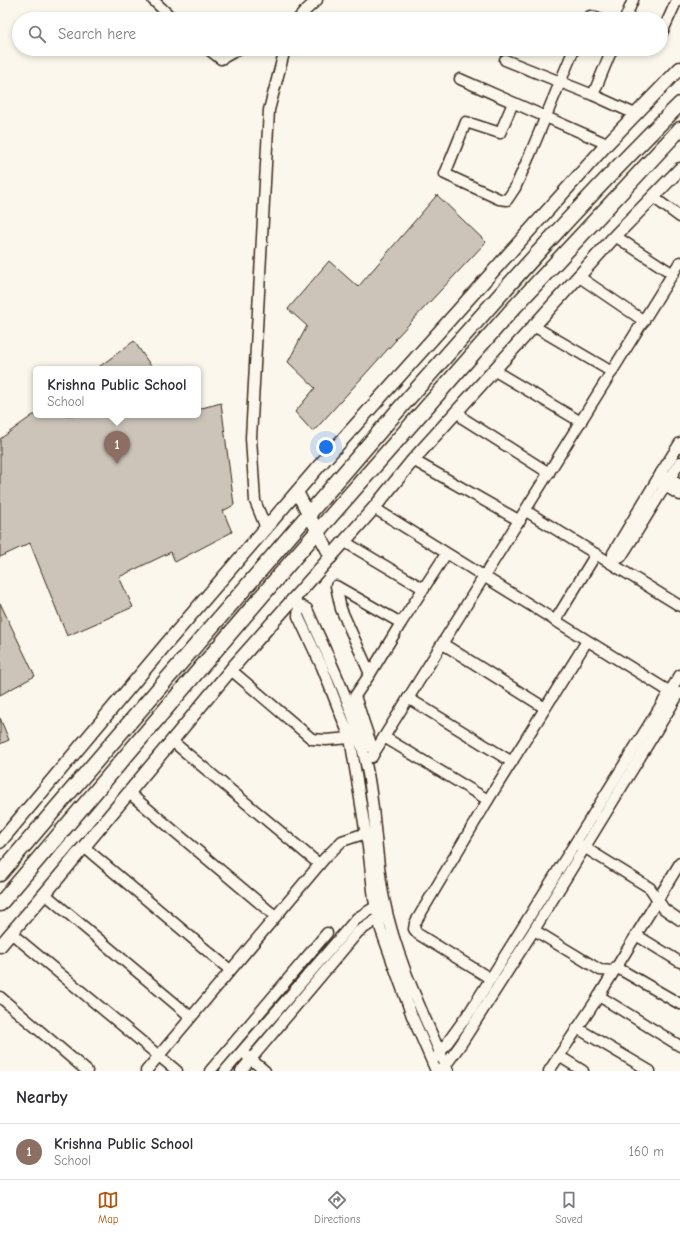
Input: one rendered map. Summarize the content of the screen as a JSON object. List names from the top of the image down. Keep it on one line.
{"page":{"search":"Search here","popup":["Krishna Public School","School"],"pins":"1","heading":"Nearby","list":[{"mark":"1","name":"Krishna Public School","note":"School","value":"160 m"}],"nav":["Map","Directions","Saved"]}}
